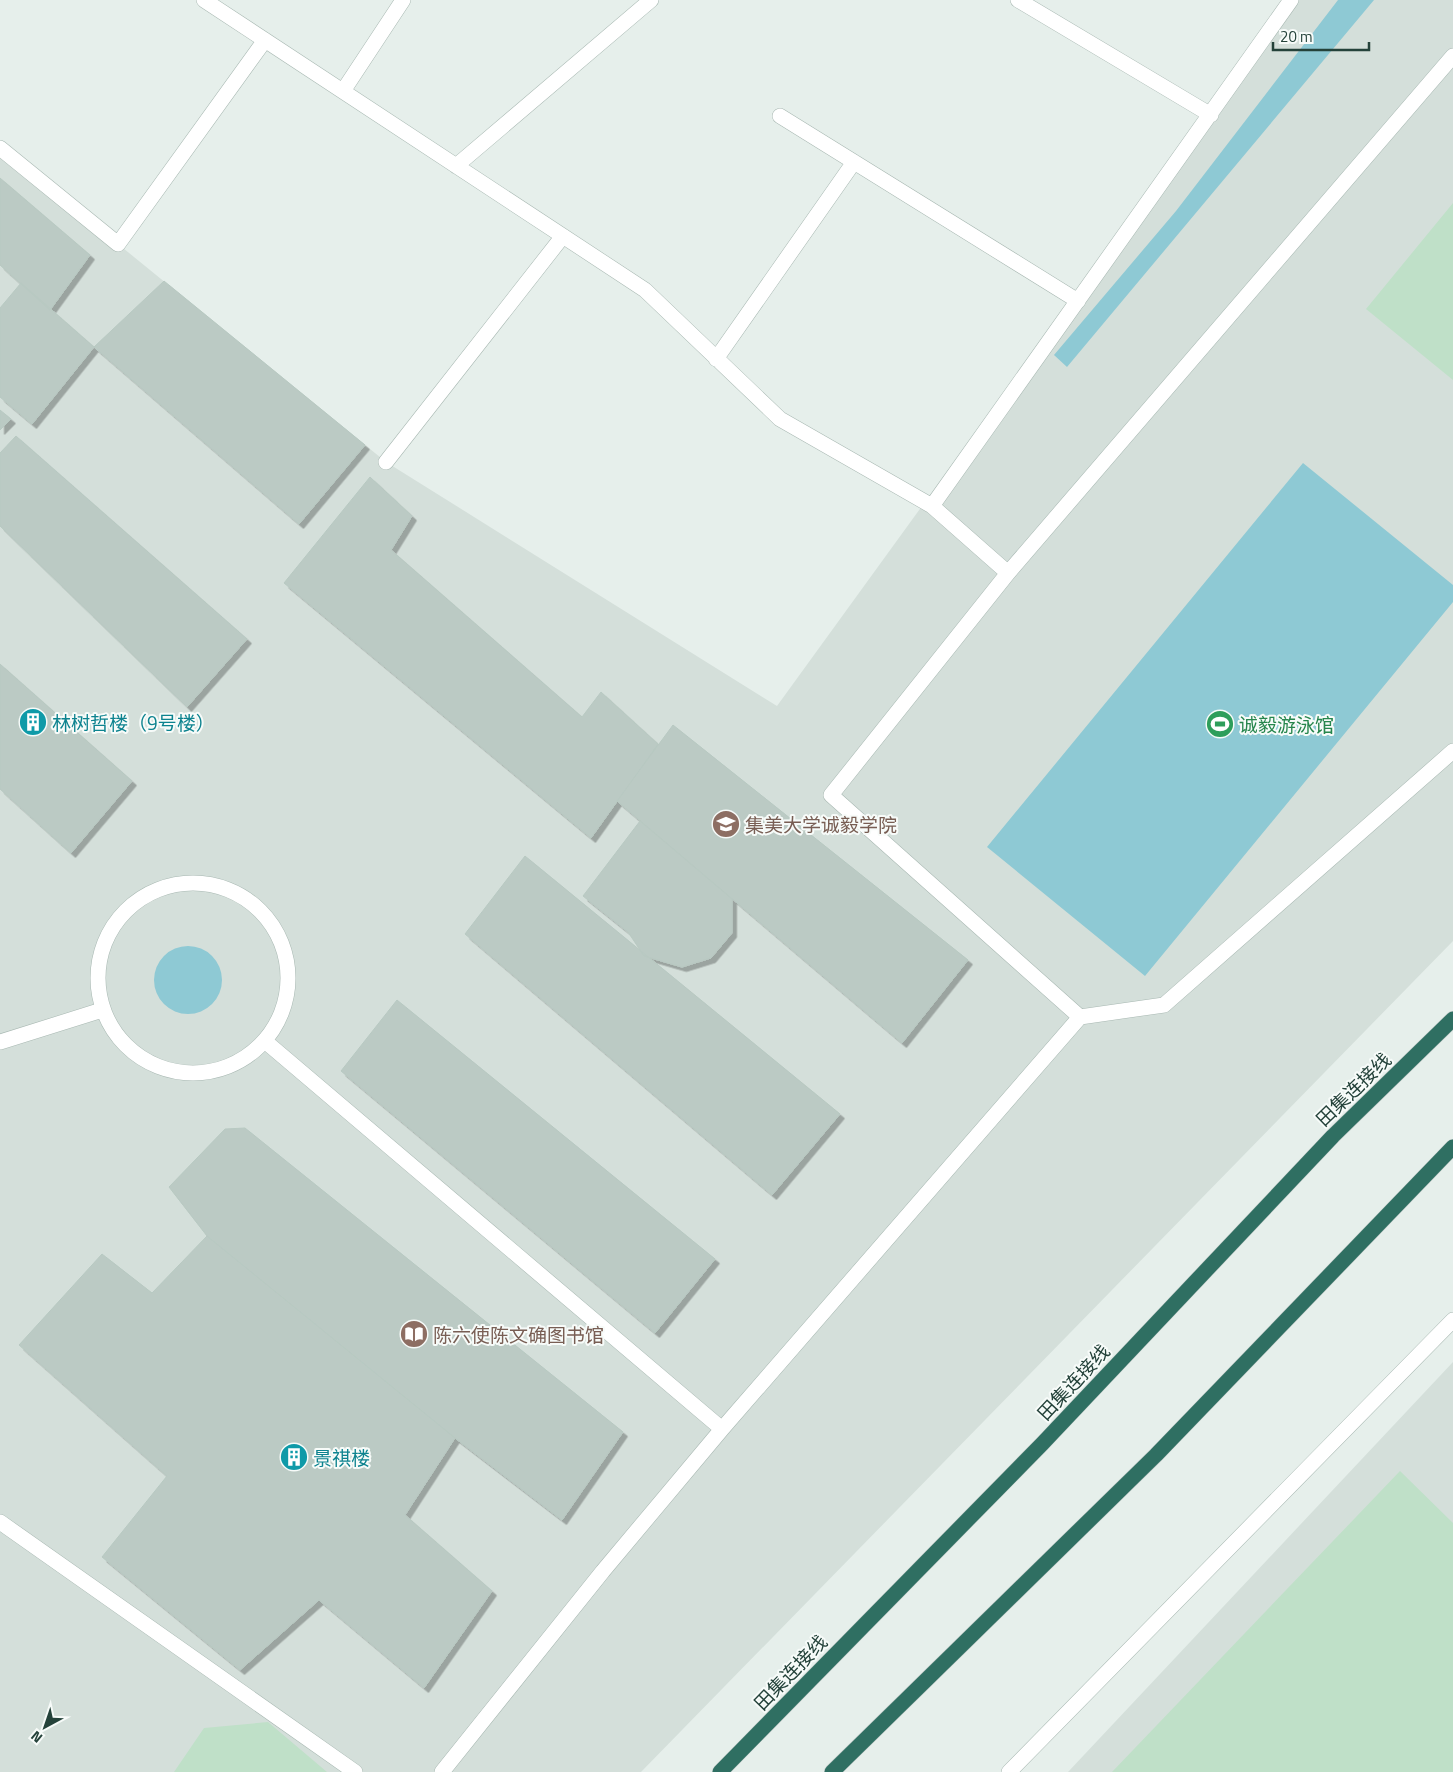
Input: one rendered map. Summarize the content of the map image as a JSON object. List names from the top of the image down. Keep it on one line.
{"streets":{"highway":["田集连接线"]},"places":{"building":["林树哲楼（9号楼）","景祺楼"],"sports":["诚毅游泳馆"],"school or university":["集美大学诚毅学院"],"library":["陈六使陈文确图书馆"]},"scale_bar":"20 m","north":"bottom left"}
